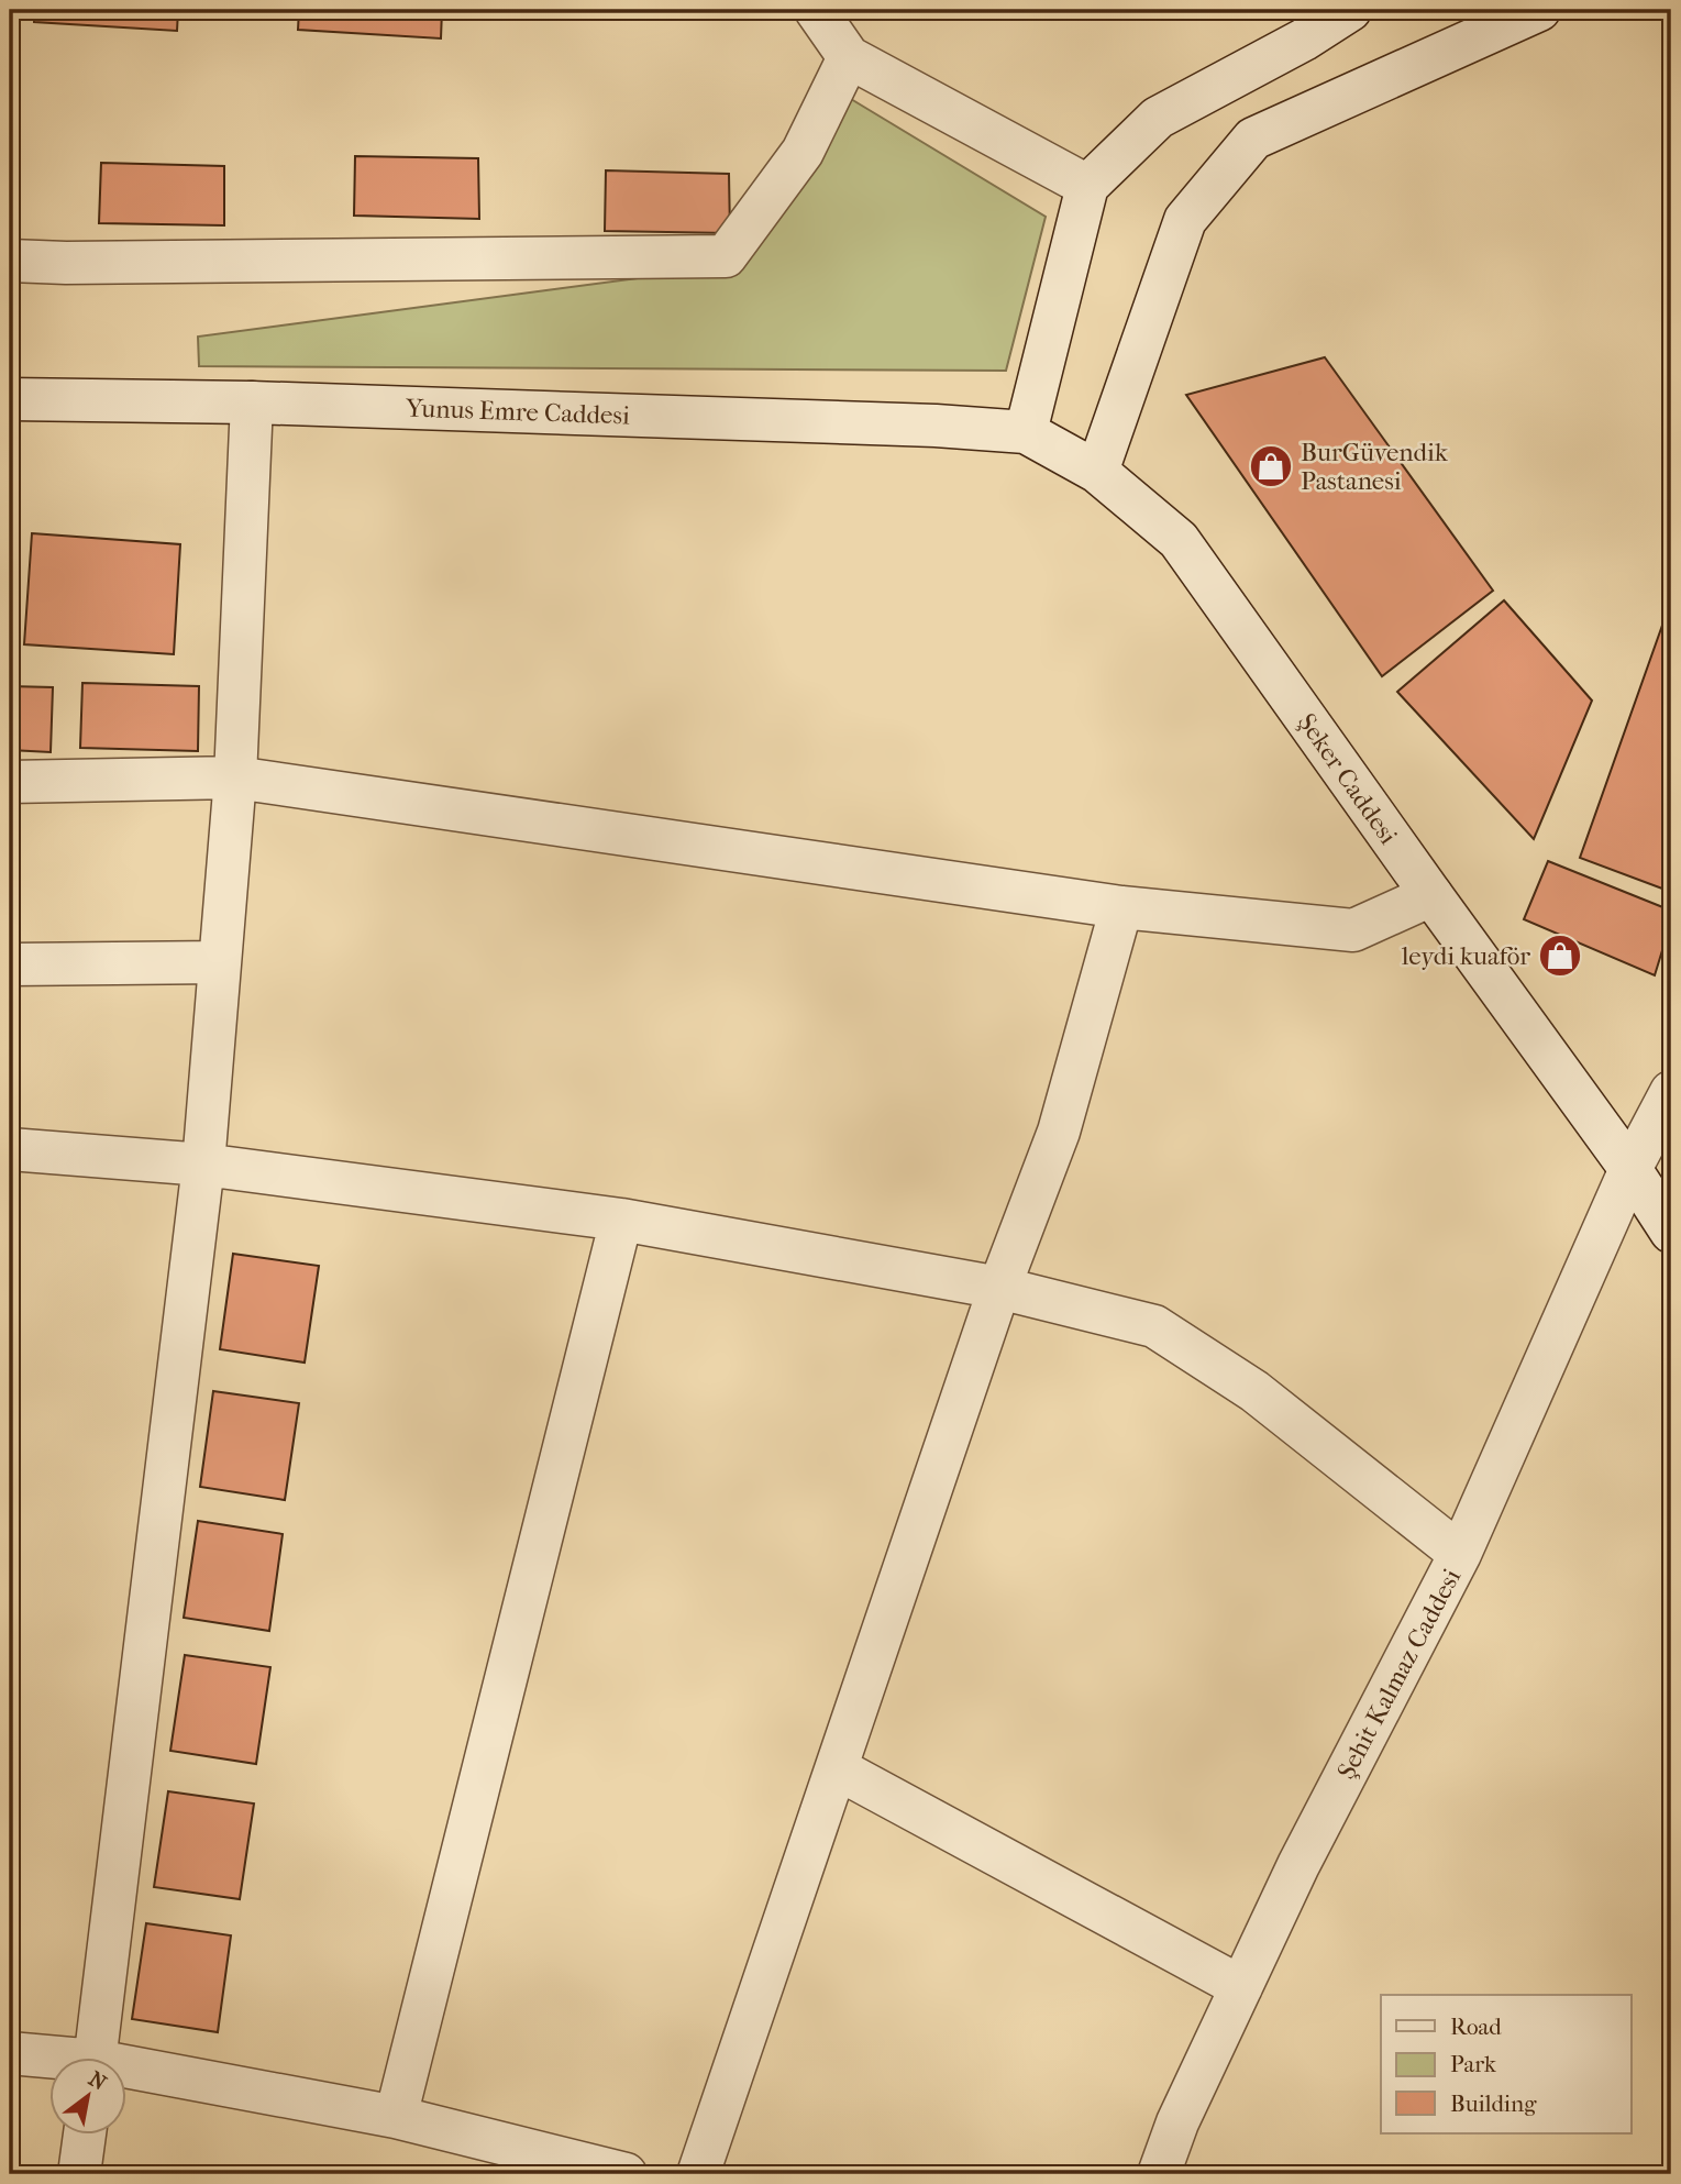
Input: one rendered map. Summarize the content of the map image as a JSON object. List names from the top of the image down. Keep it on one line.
{"streets":{"street":["Yunus Emre Caddesi","Şeker Caddesi","Şehit Kalmaz Caddesi"]},"crossings":[["Yunus Emre Caddesi","Şeker Caddesi"],["Şeker Caddesi","Şehit Kalmaz Caddesi"]],"places":{"shop":["BurGüvendik Pastanesi","leydi kuaför"]},"legend":["Road","Park","Building"],"north":"top right"}
